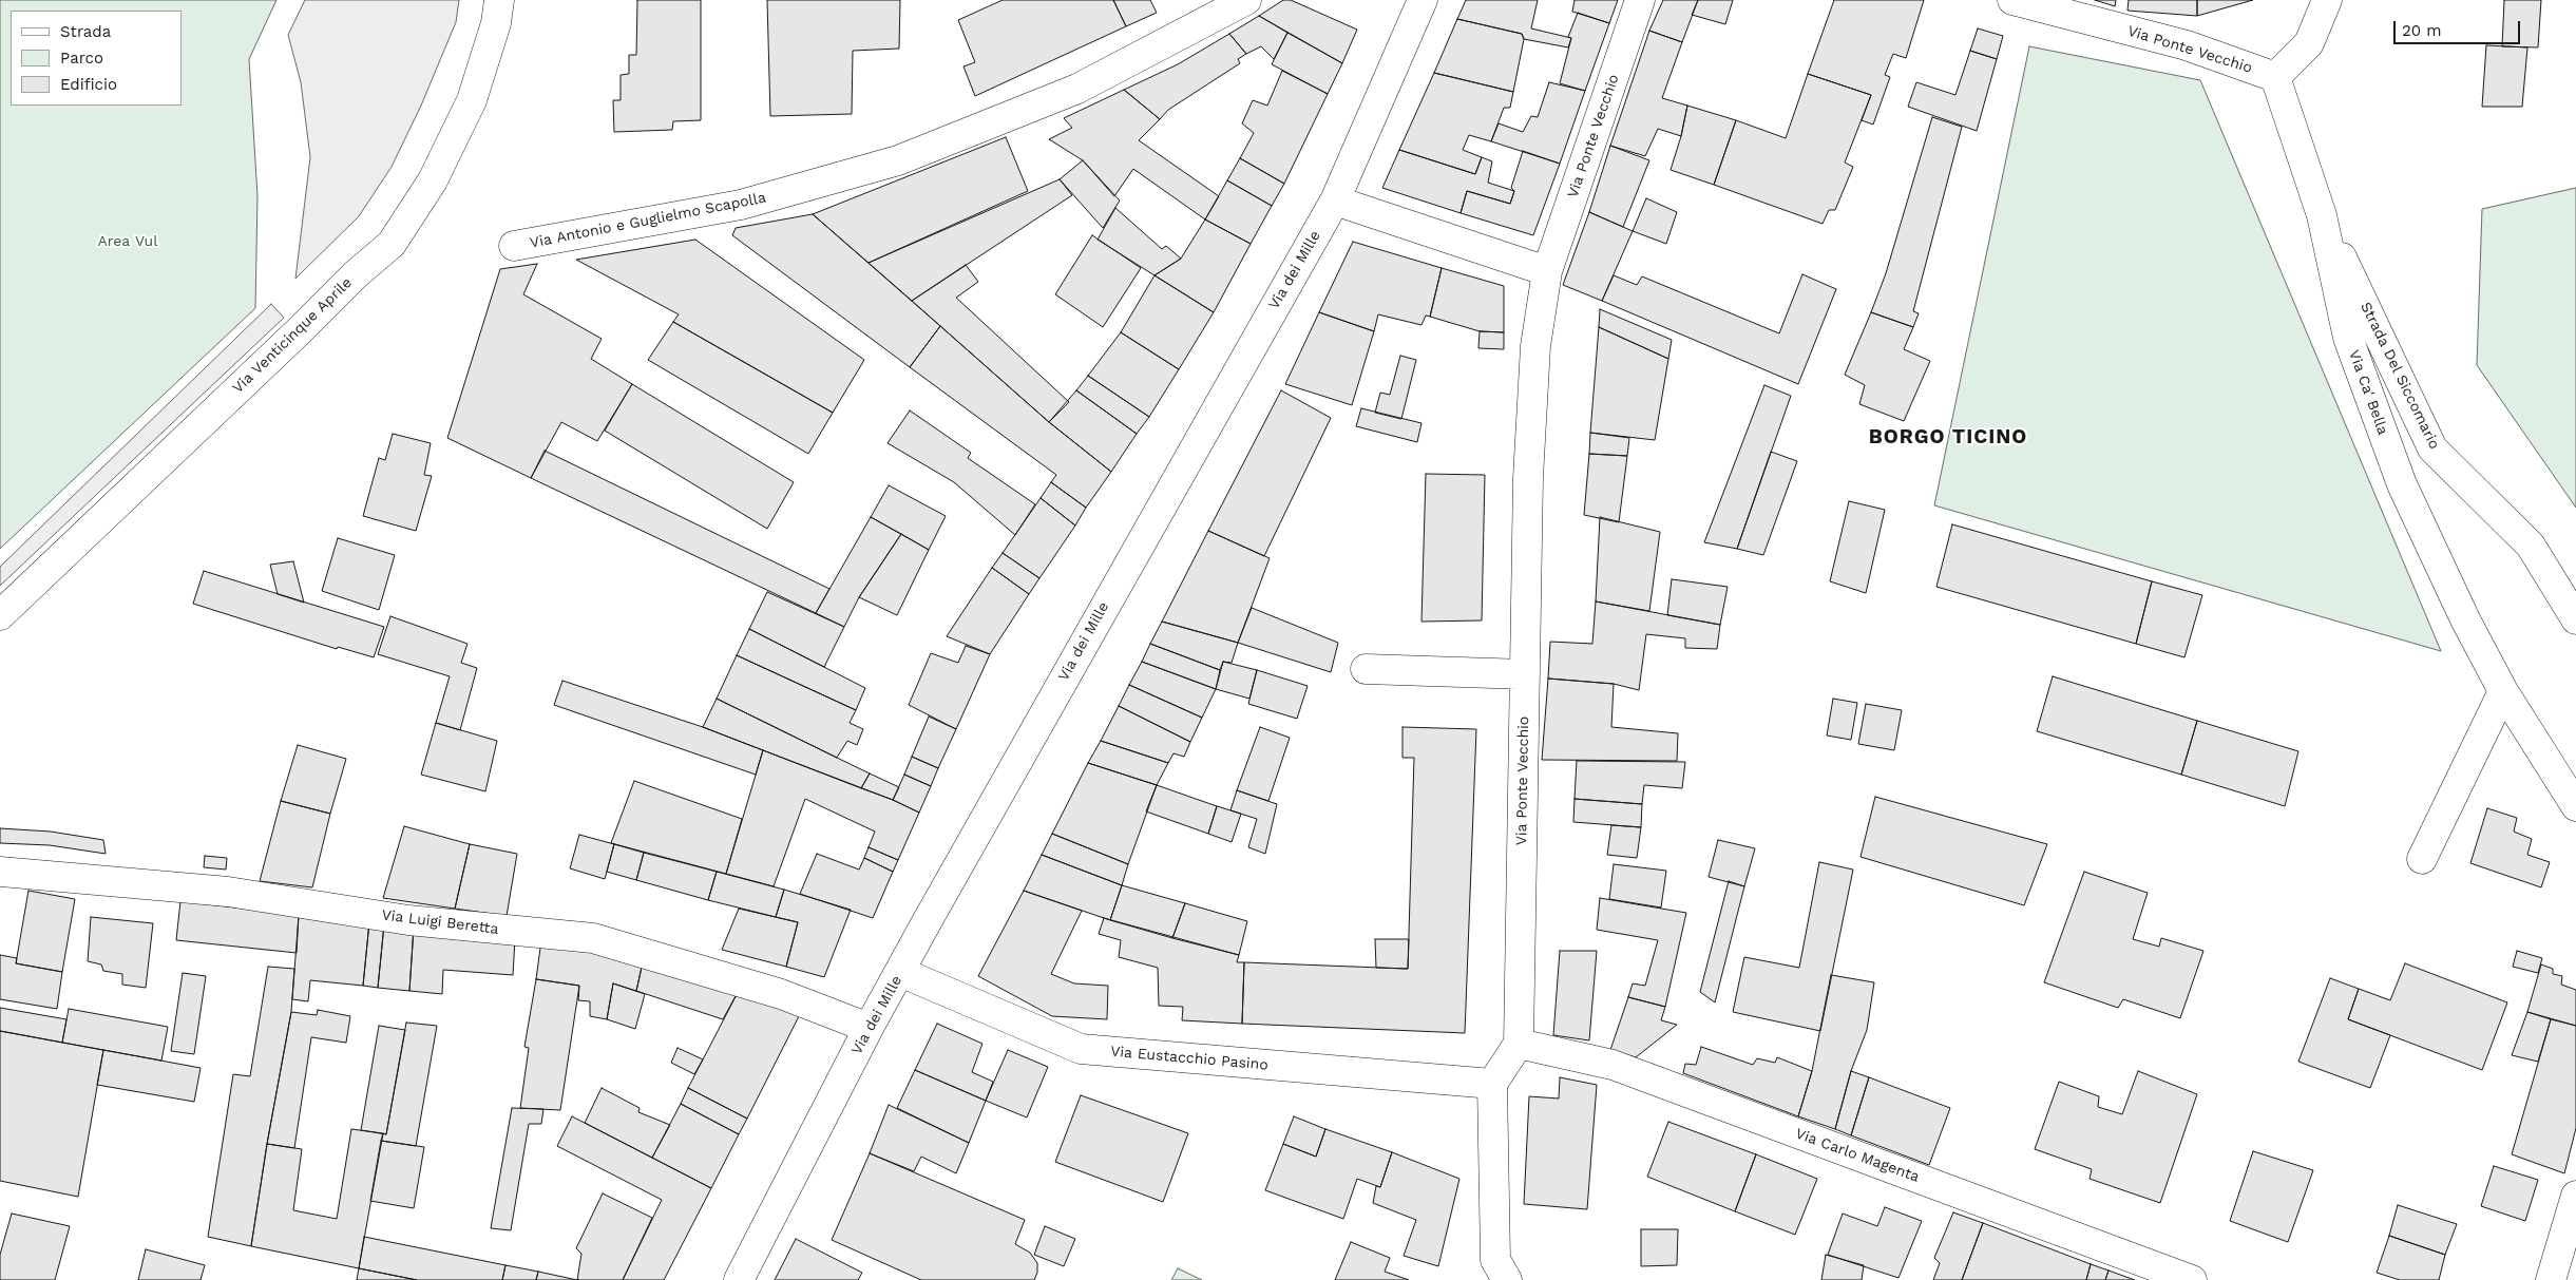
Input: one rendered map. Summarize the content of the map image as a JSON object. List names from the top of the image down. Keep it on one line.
{"streets":{"street":["Via Ponte Vecchio","Via Antonio e Guglielmo Scapolla","Via dei Mille","Via Venticinque Aprile","Strada Del Siccomario","Via Ca' Bella","Via Luigi Beretta","Via Eustacchio Pasino","Via Carlo Magenta"]},"crossings":[["Via Ponte Vecchio","Via Ca' Bella"],["Via Ponte Vecchio","Via Carlo Magenta"],["Via dei Mille","Via Luigi Beretta"],["Via dei Mille","Via Eustacchio Pasino"],["Strada Del Siccomario","Via Ca' Bella"]],"districts":["BORGO TICINO"],"parks":["Area Vul"],"legend":["Strada","Parco","Edificio"],"scale_bar":"20 m"}
